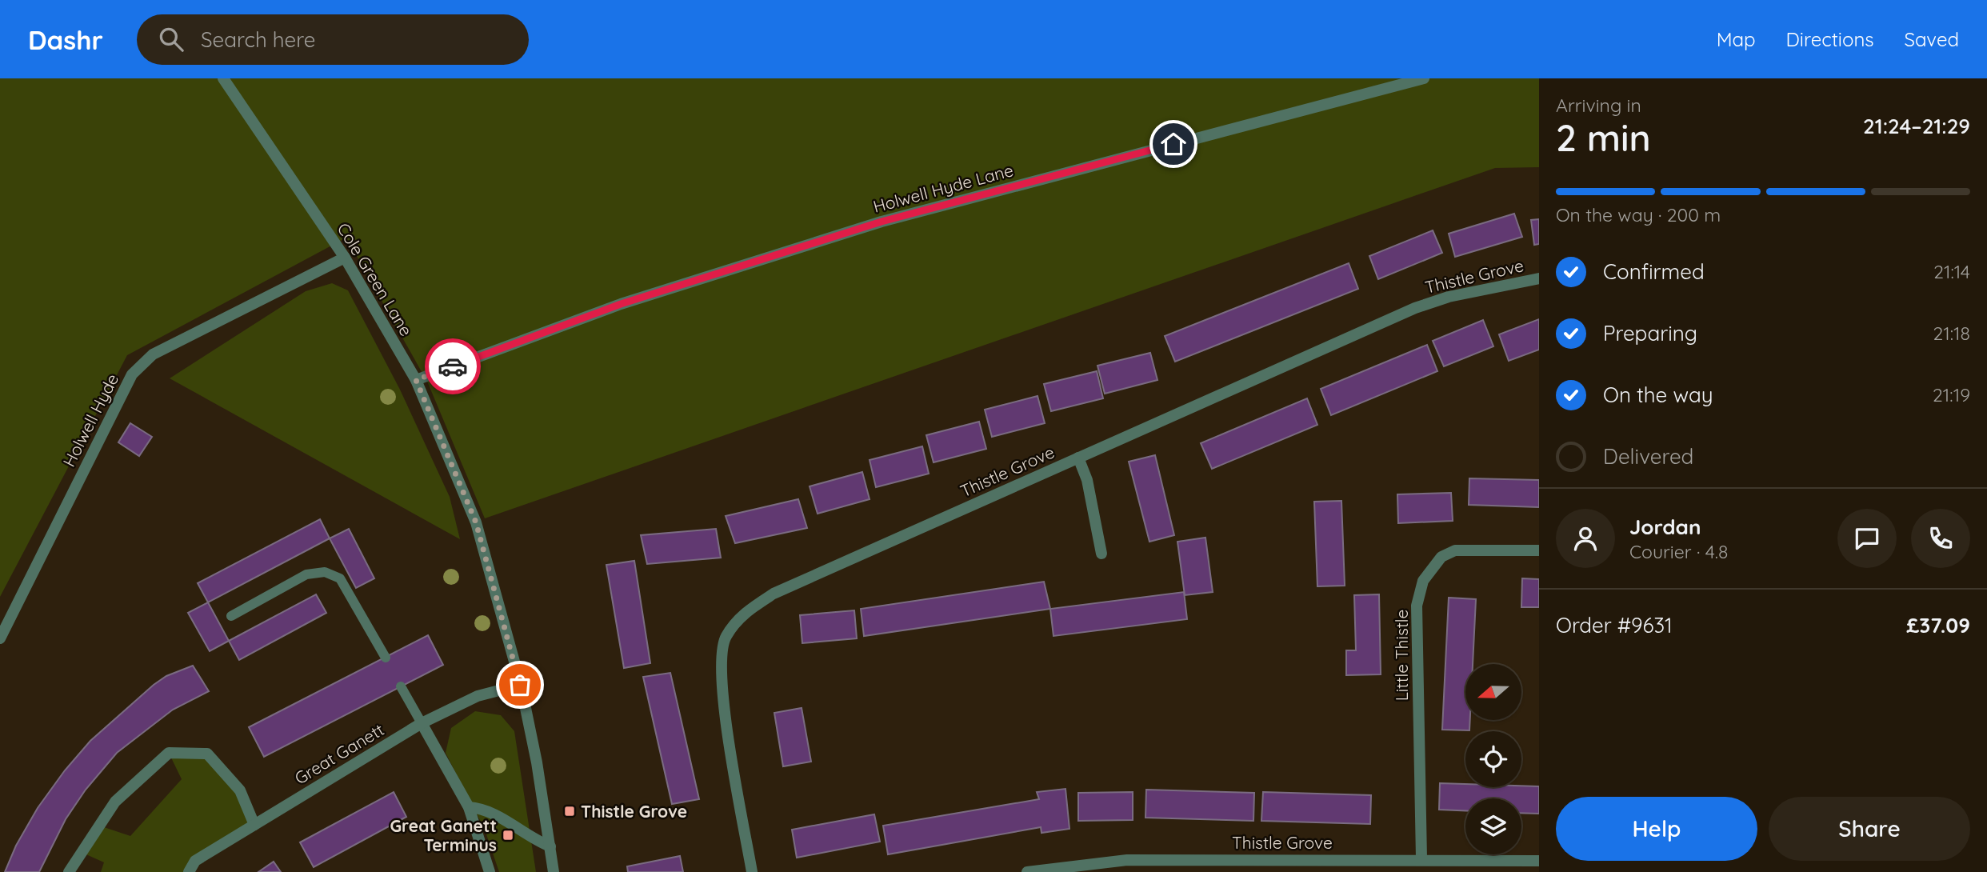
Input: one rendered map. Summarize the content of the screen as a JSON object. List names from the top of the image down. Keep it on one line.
{"streets":{"street":["Holwell Hyde Lane","Thistle Grove","Cole Green Lane","Holwell Hyde","Little Thistle","Great Ganett"]},"crossings":[["Holwell Hyde Lane","Cole Green Lane"],["Thistle Grove","Little Thistle"],["Cole Green Lane","Holwell Hyde"],["Cole Green Lane","Great Ganett"]],"places":{"transit":["Thistle Grove","Great Ganett Terminus"]},"north":"left","page":{"header":"Dashr","search":"Search here","nav":["Map","Directions","Saved"],"heading":["2 min","Arriving in","21:24–21:29"],"panel":["Jordan","Courier · 4.8","Order #9631","£37.09"],"bar":"On the way · 200 m","list":[["Confirmed","21:14"],["Preparing","21:18"],["On the way","21:19"],"Delivered"],"buttons":["Help","Share"]}}
